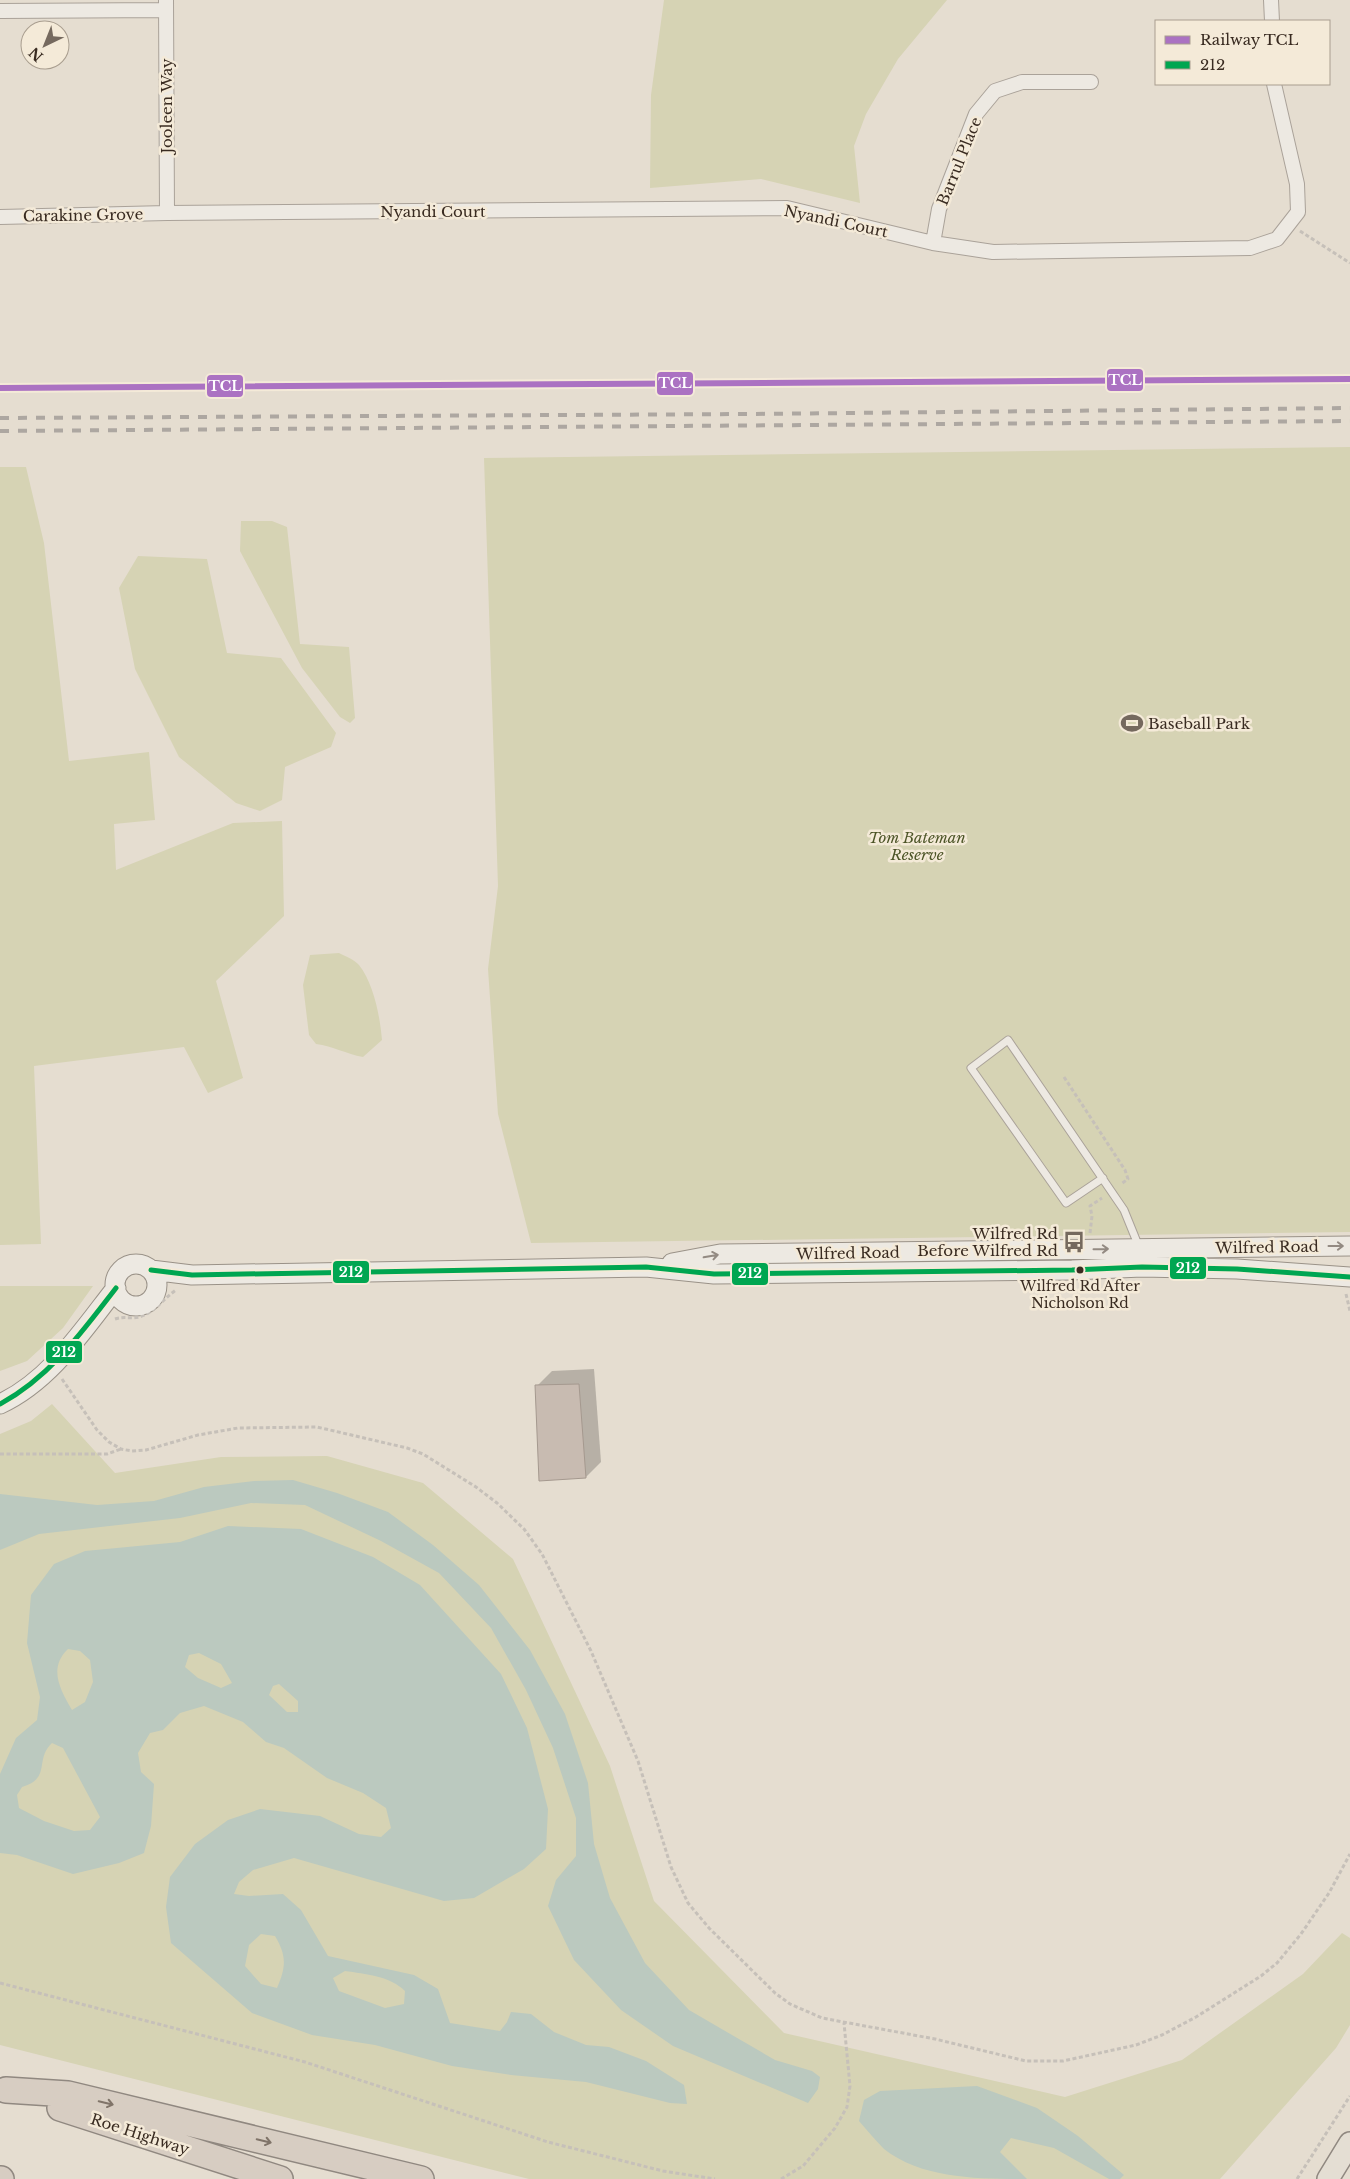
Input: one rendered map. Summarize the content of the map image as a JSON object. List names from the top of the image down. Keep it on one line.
{"streets":{"highway":["Roe Highway"],"main road":["Wilfred Road"],"street":["Jooleen Way","Barrul Place","Nyandi Court","Carakine Grove"]},"crossings":[["Jooleen Way","Nyandi Court"],["Jooleen Way","Carakine Grove"],["Barrul Place","Nyandi Court"],["Nyandi Court","Carakine Grove"]],"parks":["Tom Bateman Reserve"],"places":{"sports":["Baseball Park"],"bus stop":["Wilfred Rd Before Wilfred Rd"],"other":["Wilfred Rd After Nicholson Rd"]},"lines":["rail line TCL","transit line 212"],"legend":["Railway TCL","212"],"north":"bottom left"}
